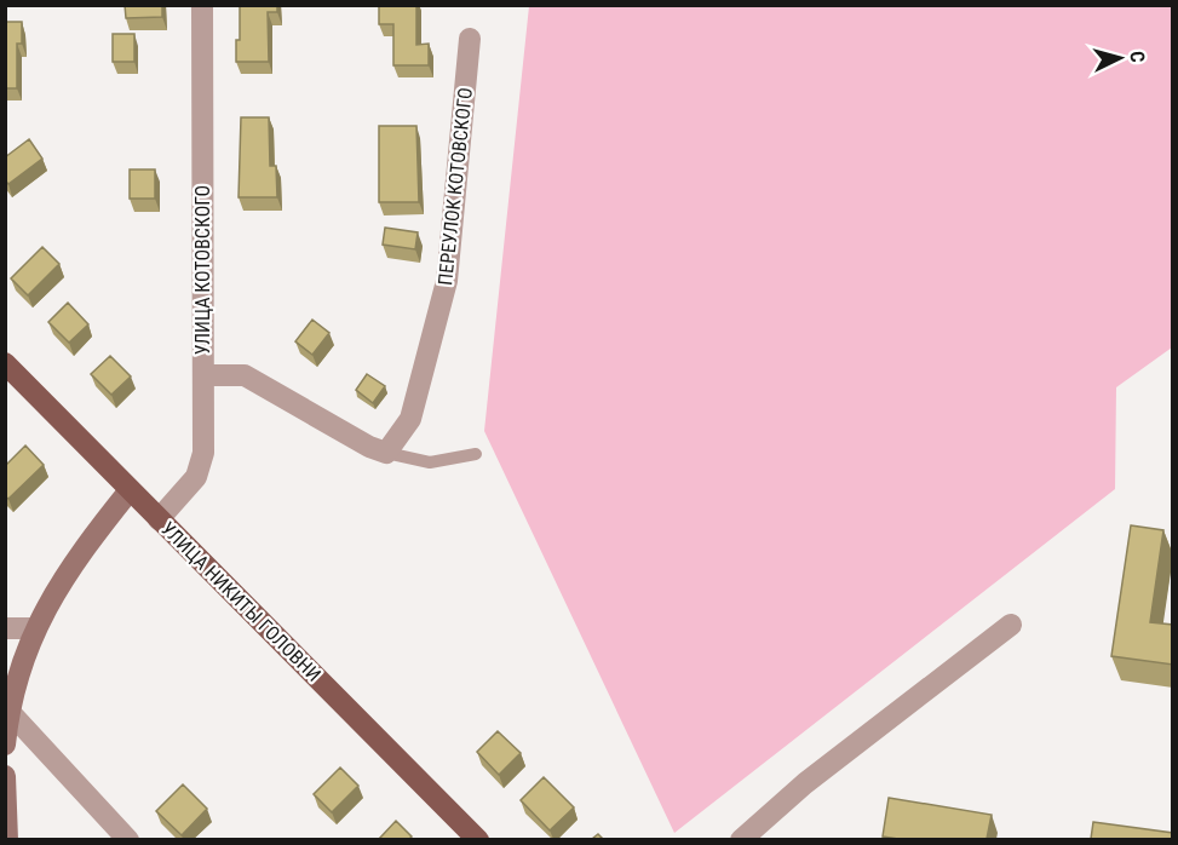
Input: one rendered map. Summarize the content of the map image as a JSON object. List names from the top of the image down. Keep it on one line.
{"streets":{"main road":["УЛИЦА НИКИТЫ ГОЛОВНИ"],"street":["ПЕРЕУЛОК КОТОВСКОГО","УЛИЦА КОТОВСКОГО"]},"crossings":[["УЛИЦА КОТОВСКОГО","УЛИЦА НИКИТЫ ГОЛОВНИ"]],"north":"right"}
